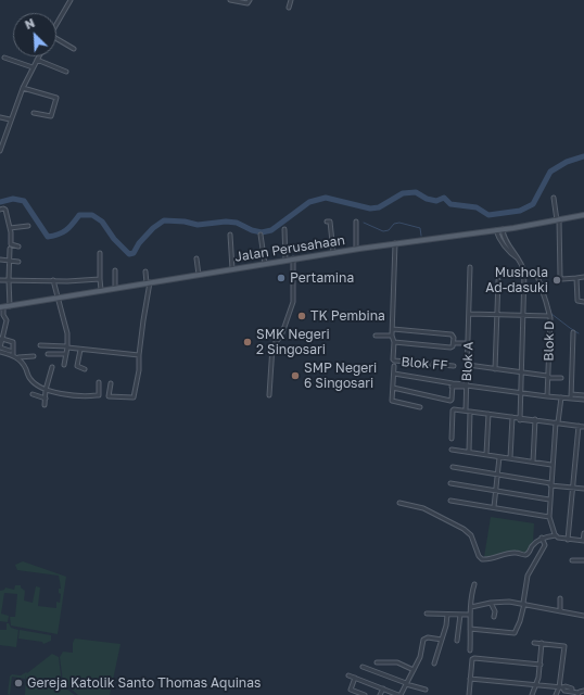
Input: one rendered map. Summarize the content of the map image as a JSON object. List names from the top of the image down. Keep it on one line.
{"streets":{"main road":["Jalan Perusahaan"],"street":["Blok D","Blok A","Blok FF"]},"places":["Pertamina","Mushola Ad-dasuki","TK Pembina","SMK Negeri 2 Singosari","SMP Negeri 6 Singosari","Gereja Katolik Santo Thomas Aquinas"],"north":"top left"}
